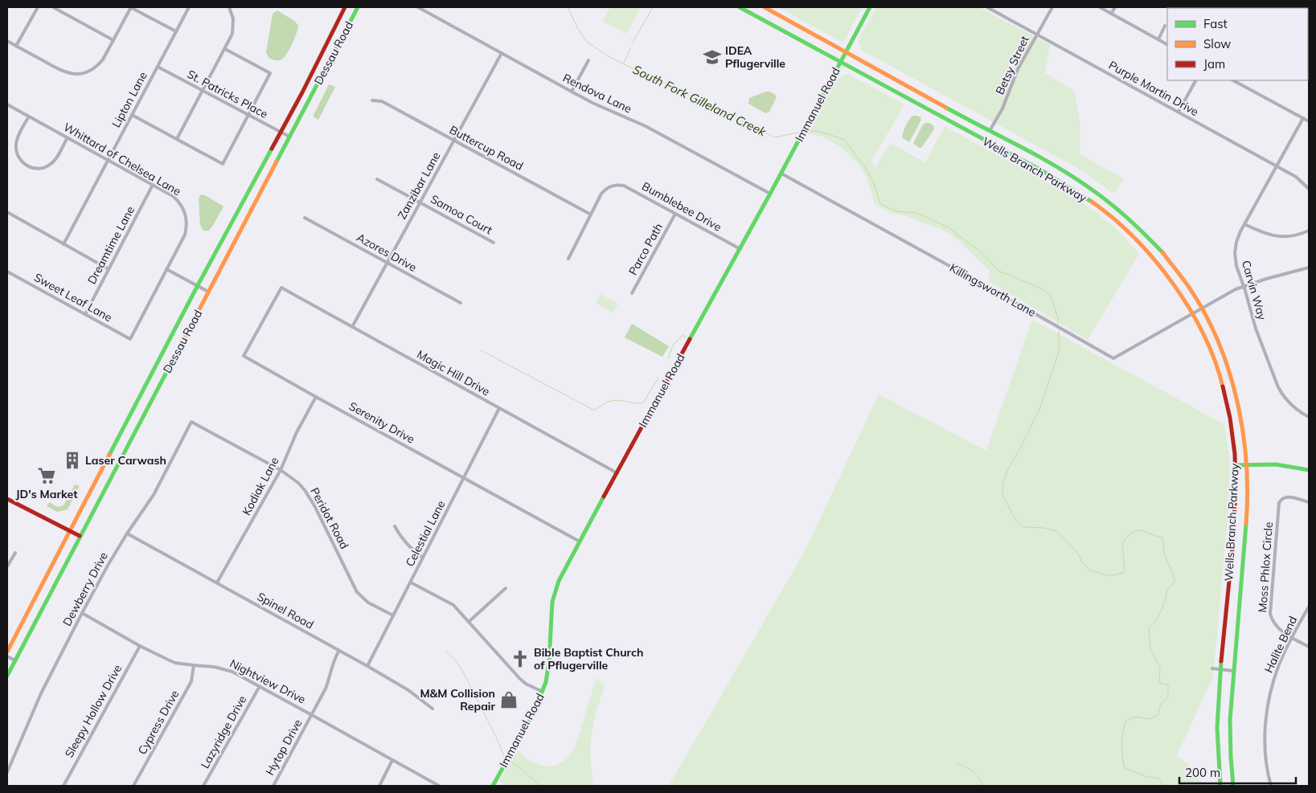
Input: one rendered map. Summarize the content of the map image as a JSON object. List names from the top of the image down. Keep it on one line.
{"streets":{"street":["Dessau Road","Betsy Street","Purple Martin Drive","Rendova Lane","St. Patricks Place","Lipton Lane","Immanuel Road","Buttercup Road","Whittard of Chelsea Lane","Wells Branch Parkway","Zanzibar Lane","Bumblebee Drive","Samoa Court","Dreamtime Lane","Parco Path","Azores Drive","Killingsworth Lane","Carvin Way","Sweet Leaf Lane","Magic Hill Drive","Serenity Drive","Kodiak Lane","Peridot Road","Celestial Lane","Moss Phlox Circle","Dewberry Drive","Spinel Road","Halite Bend","Nightview Drive","Sleepy Hollow Drive","Cypress Drive","Lazyridge Drive","Hytop Drive"]},"crossings":[["Dessau Road","St. Patricks Place"],["Betsy Street","Purple Martin Drive"],["Betsy Street","Wells Branch Parkway"],["Purple Martin Drive","Carvin Way"],["Rendova Lane","Immanuel Road"],["Rendova Lane","Zanzibar Lane"],["St. Patricks Place","Lipton Lane"],["Lipton Lane","Whittard of Chelsea Lane"],["Immanuel Road","Wells Branch Parkway"],["Immanuel Road","Bumblebee Drive"],["Immanuel Road","Killingsworth Lane"],["Immanuel Road","Magic Hill Drive"],["Immanuel Road","Serenity Drive"],["Buttercup Road","Zanzibar Lane"],["Buttercup Road","Bumblebee Drive"],["Whittard of Chelsea Lane","Dreamtime Lane"],["Whittard of Chelsea Lane","Sweet Leaf Lane"],["Wells Branch Parkway","Killingsworth Lane"],["Zanzibar Lane","Samoa Court"],["Zanzibar Lane","Azores Drive"],["Zanzibar Lane","Magic Hill Drive"],["Bumblebee Drive","Parco Path"],["Dreamtime Lane","Sweet Leaf Lane"],["Killingsworth Lane","Carvin Way"],["Magic Hill Drive","Serenity Drive"],["Magic Hill Drive","Celestial Lane"],["Serenity Drive","Kodiak Lane"],["Serenity Drive","Celestial Lane"],["Kodiak Lane","Peridot Road"],["Kodiak Lane","Spinel Road"],["Peridot Road","Celestial Lane"],["Peridot Road","Dewberry Drive"],["Celestial Lane","Spinel Road"],["Moss Phlox Circle","Halite Bend"],["Dewberry Drive","Spinel Road"],["Dewberry Drive","Nightview Drive"],["Spinel Road","Hytop Drive"],["Nightview Drive","Sleepy Hollow Drive"],["Nightview Drive","Cypress Drive"],["Nightview Drive","Lazyridge Drive"],["Nightview Drive","Hytop Drive"]],"water":["South Fork Gilleland Creek"],"places":{"school or university":["IDEA Pflugerville"],"building":["Laser Carwash"],"supermarket":["JD's Market"],"church":["Bible Baptist Church of Pflugerville"],"shop":["M&M Collision Repair"]},"legend":["Fast","Slow","Jam"],"scale_bar":"200 m"}
